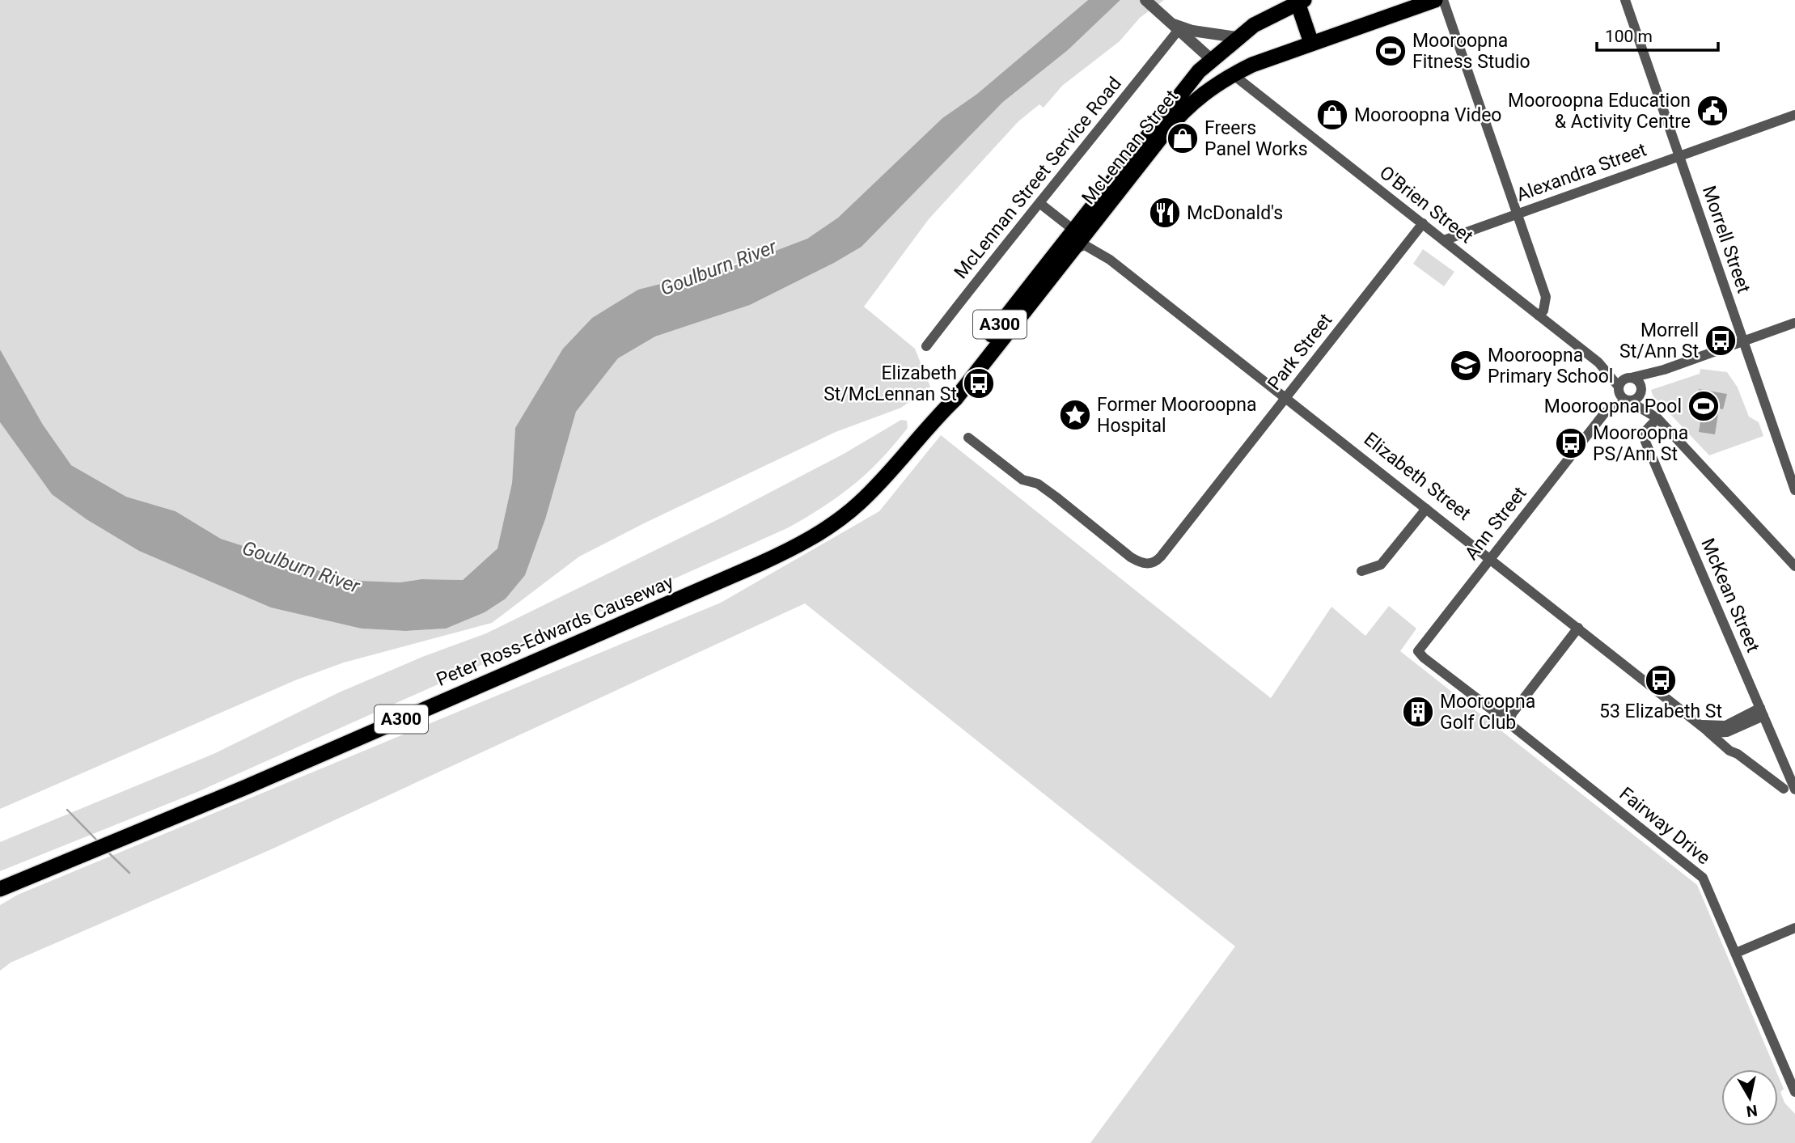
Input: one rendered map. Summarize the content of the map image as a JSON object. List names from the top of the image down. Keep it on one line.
{"streets":{"highway":["McLennan Street","A300","Peter Ross-Edwards Causeway"],"street":["Alexandra Street","McLennan Street Service Road","O'Brien Street","Morrell Street","Park Street","Elizabeth Street","Ann Street","McKean Street","Fairway Drive"]},"crossings":[["McLennan Street","O'Brien Street"],["McLennan Street","Elizabeth Street"],["McLennan Street","Peter Ross-Edwards Causeway"],["Alexandra Street","O'Brien Street"],["Alexandra Street","Morrell Street"],["McLennan Street Service Road","Elizabeth Street"],["O'Brien Street","Park Street"],["O'Brien Street","Ann Street"],["Park Street","Elizabeth Street"],["Elizabeth Street","Ann Street"],["Elizabeth Street","McKean Street"],["Ann Street","Fairway Drive"]],"water":["Goulburn River"],"places":{"sports":["Mooroopna Fitness Studio","Mooroopna Pool"],"public building":["Mooroopna Education & Activity Centre"],"shop":["Mooroopna Video","Freers Panel Works"],"restaurant":["McDonald's"],"bus stop":["Morrell St/Ann St","Elizabeth St/McLennan St","Mooroopna PS/Ann St","53 Elizabeth St"],"school or university":["Mooroopna Primary School"],"place":["Former Mooroopna Hospital"],"building":["Mooroopna Golf Club"]},"scale_bar":"100 m","north":"bottom"}
